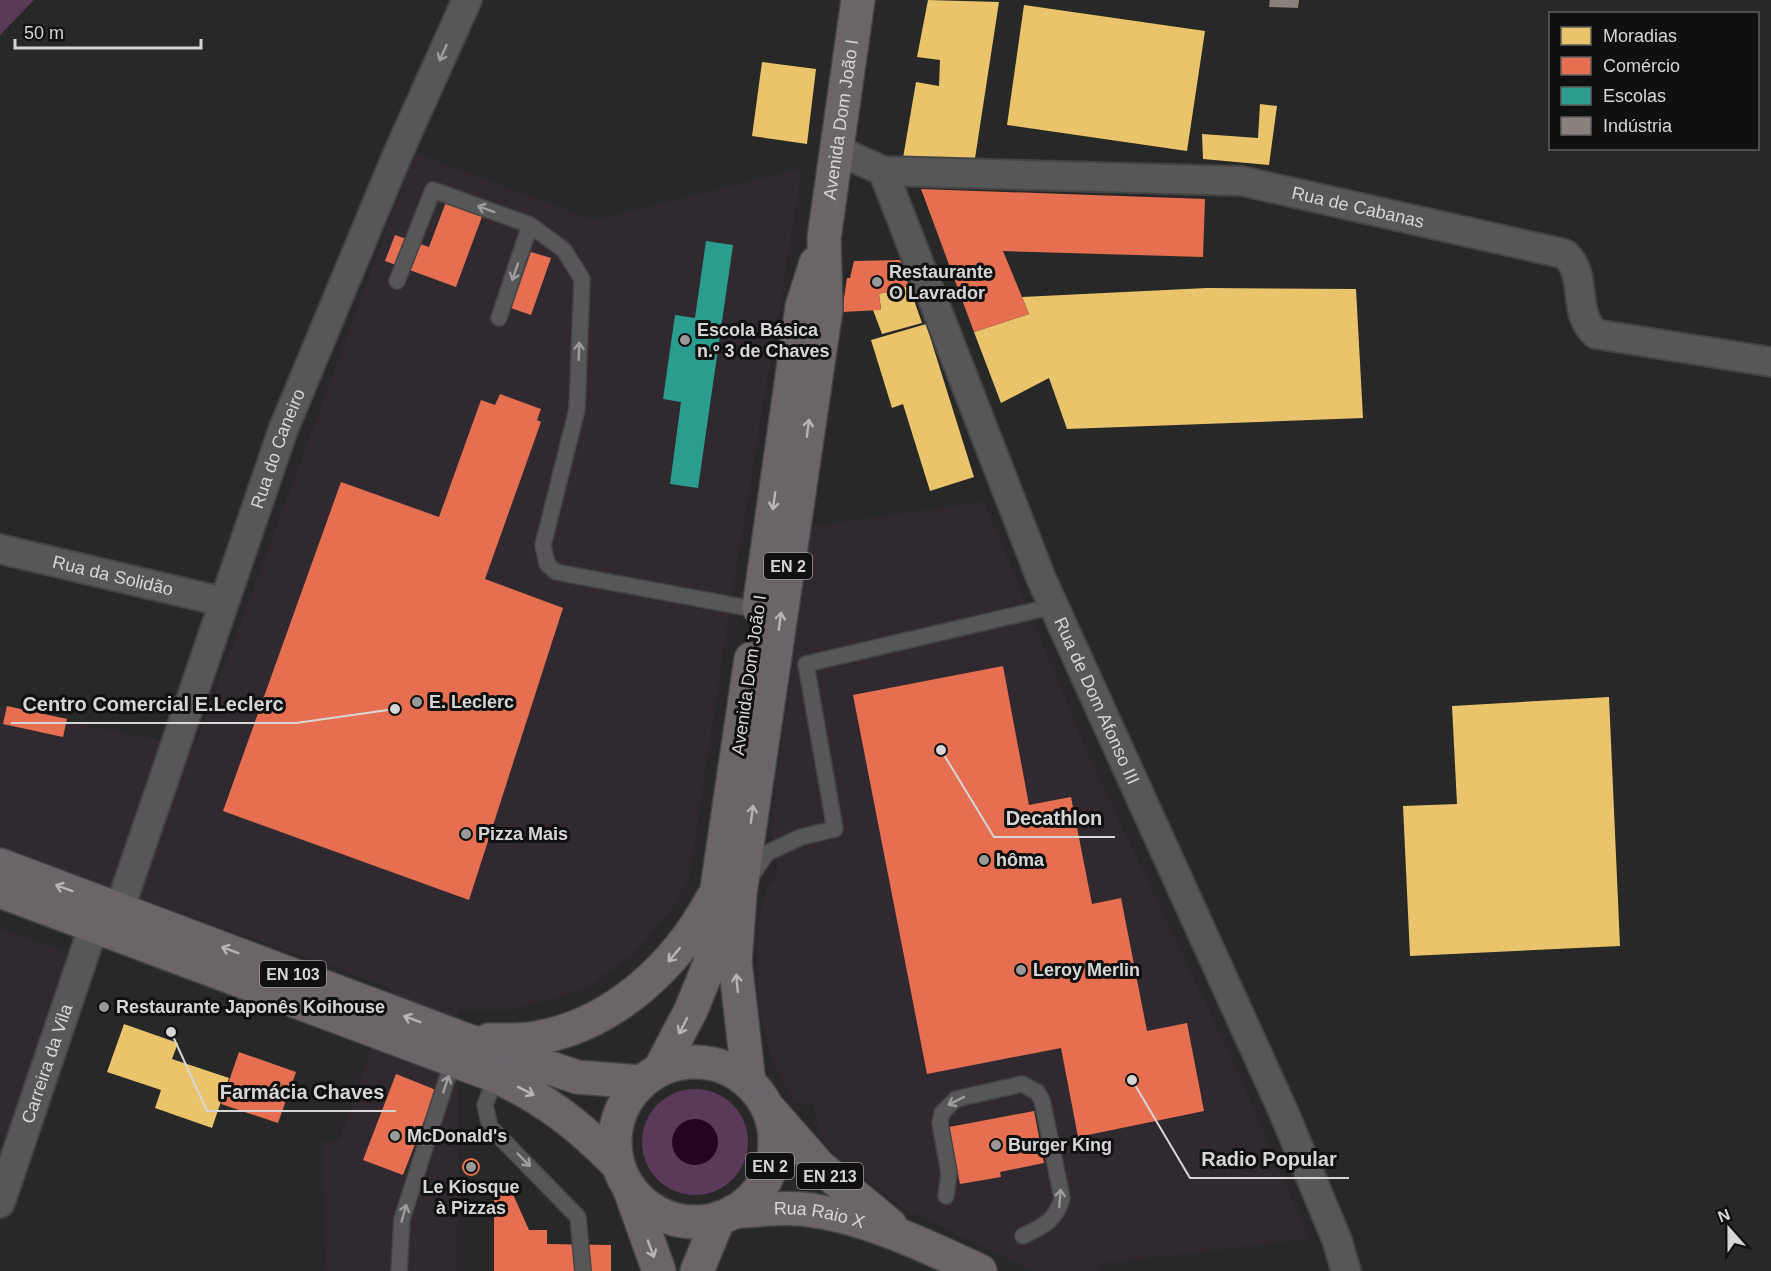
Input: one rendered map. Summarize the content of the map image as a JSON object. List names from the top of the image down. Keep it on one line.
{"streets":{"main road":["Avenida Dom João I","EN 2","EN 103","EN 213","Rua Raio X"],"street":["Rua de Cabanas","Rua do Caneiro","Rua da Solidão","Rua de Dom Afonso III","Carreira da Vila"]},"crossings":[["Avenida Dom João I","EN 2"],["Avenida Dom João I","EN 103"],["Avenida Dom João I","Rua Raio X"],["Rua de Cabanas","Rua de Dom Afonso III"],["Rua do Caneiro","Rua da Solidão"],["Rua do Caneiro","EN 103"],["Rua do Caneiro","Carreira da Vila"],["EN 2","EN 103"],["EN 2","Rua Raio X"],["EN 103","Carreira da Vila"],["EN 103","Rua Raio X"]],"one_way":["Rua do Caneiro"],"places":["Restaurante O Lavrador","Escola Básica n.º 3 de Chaves","E. Leclerc","Centro Comercial E.Leclerc","Decathlon","Pizza Mais","hôma","Leroy Merlin","Restaurante Japonês Koihouse","Farmácia Chaves","Radio Popular","McDonald's","Burger King","Le Kiosque à Pizzas"],"legend":["Moradias","Comércio","Escolas","Indústria"],"scale_bar":"50 m","north":"top"}
